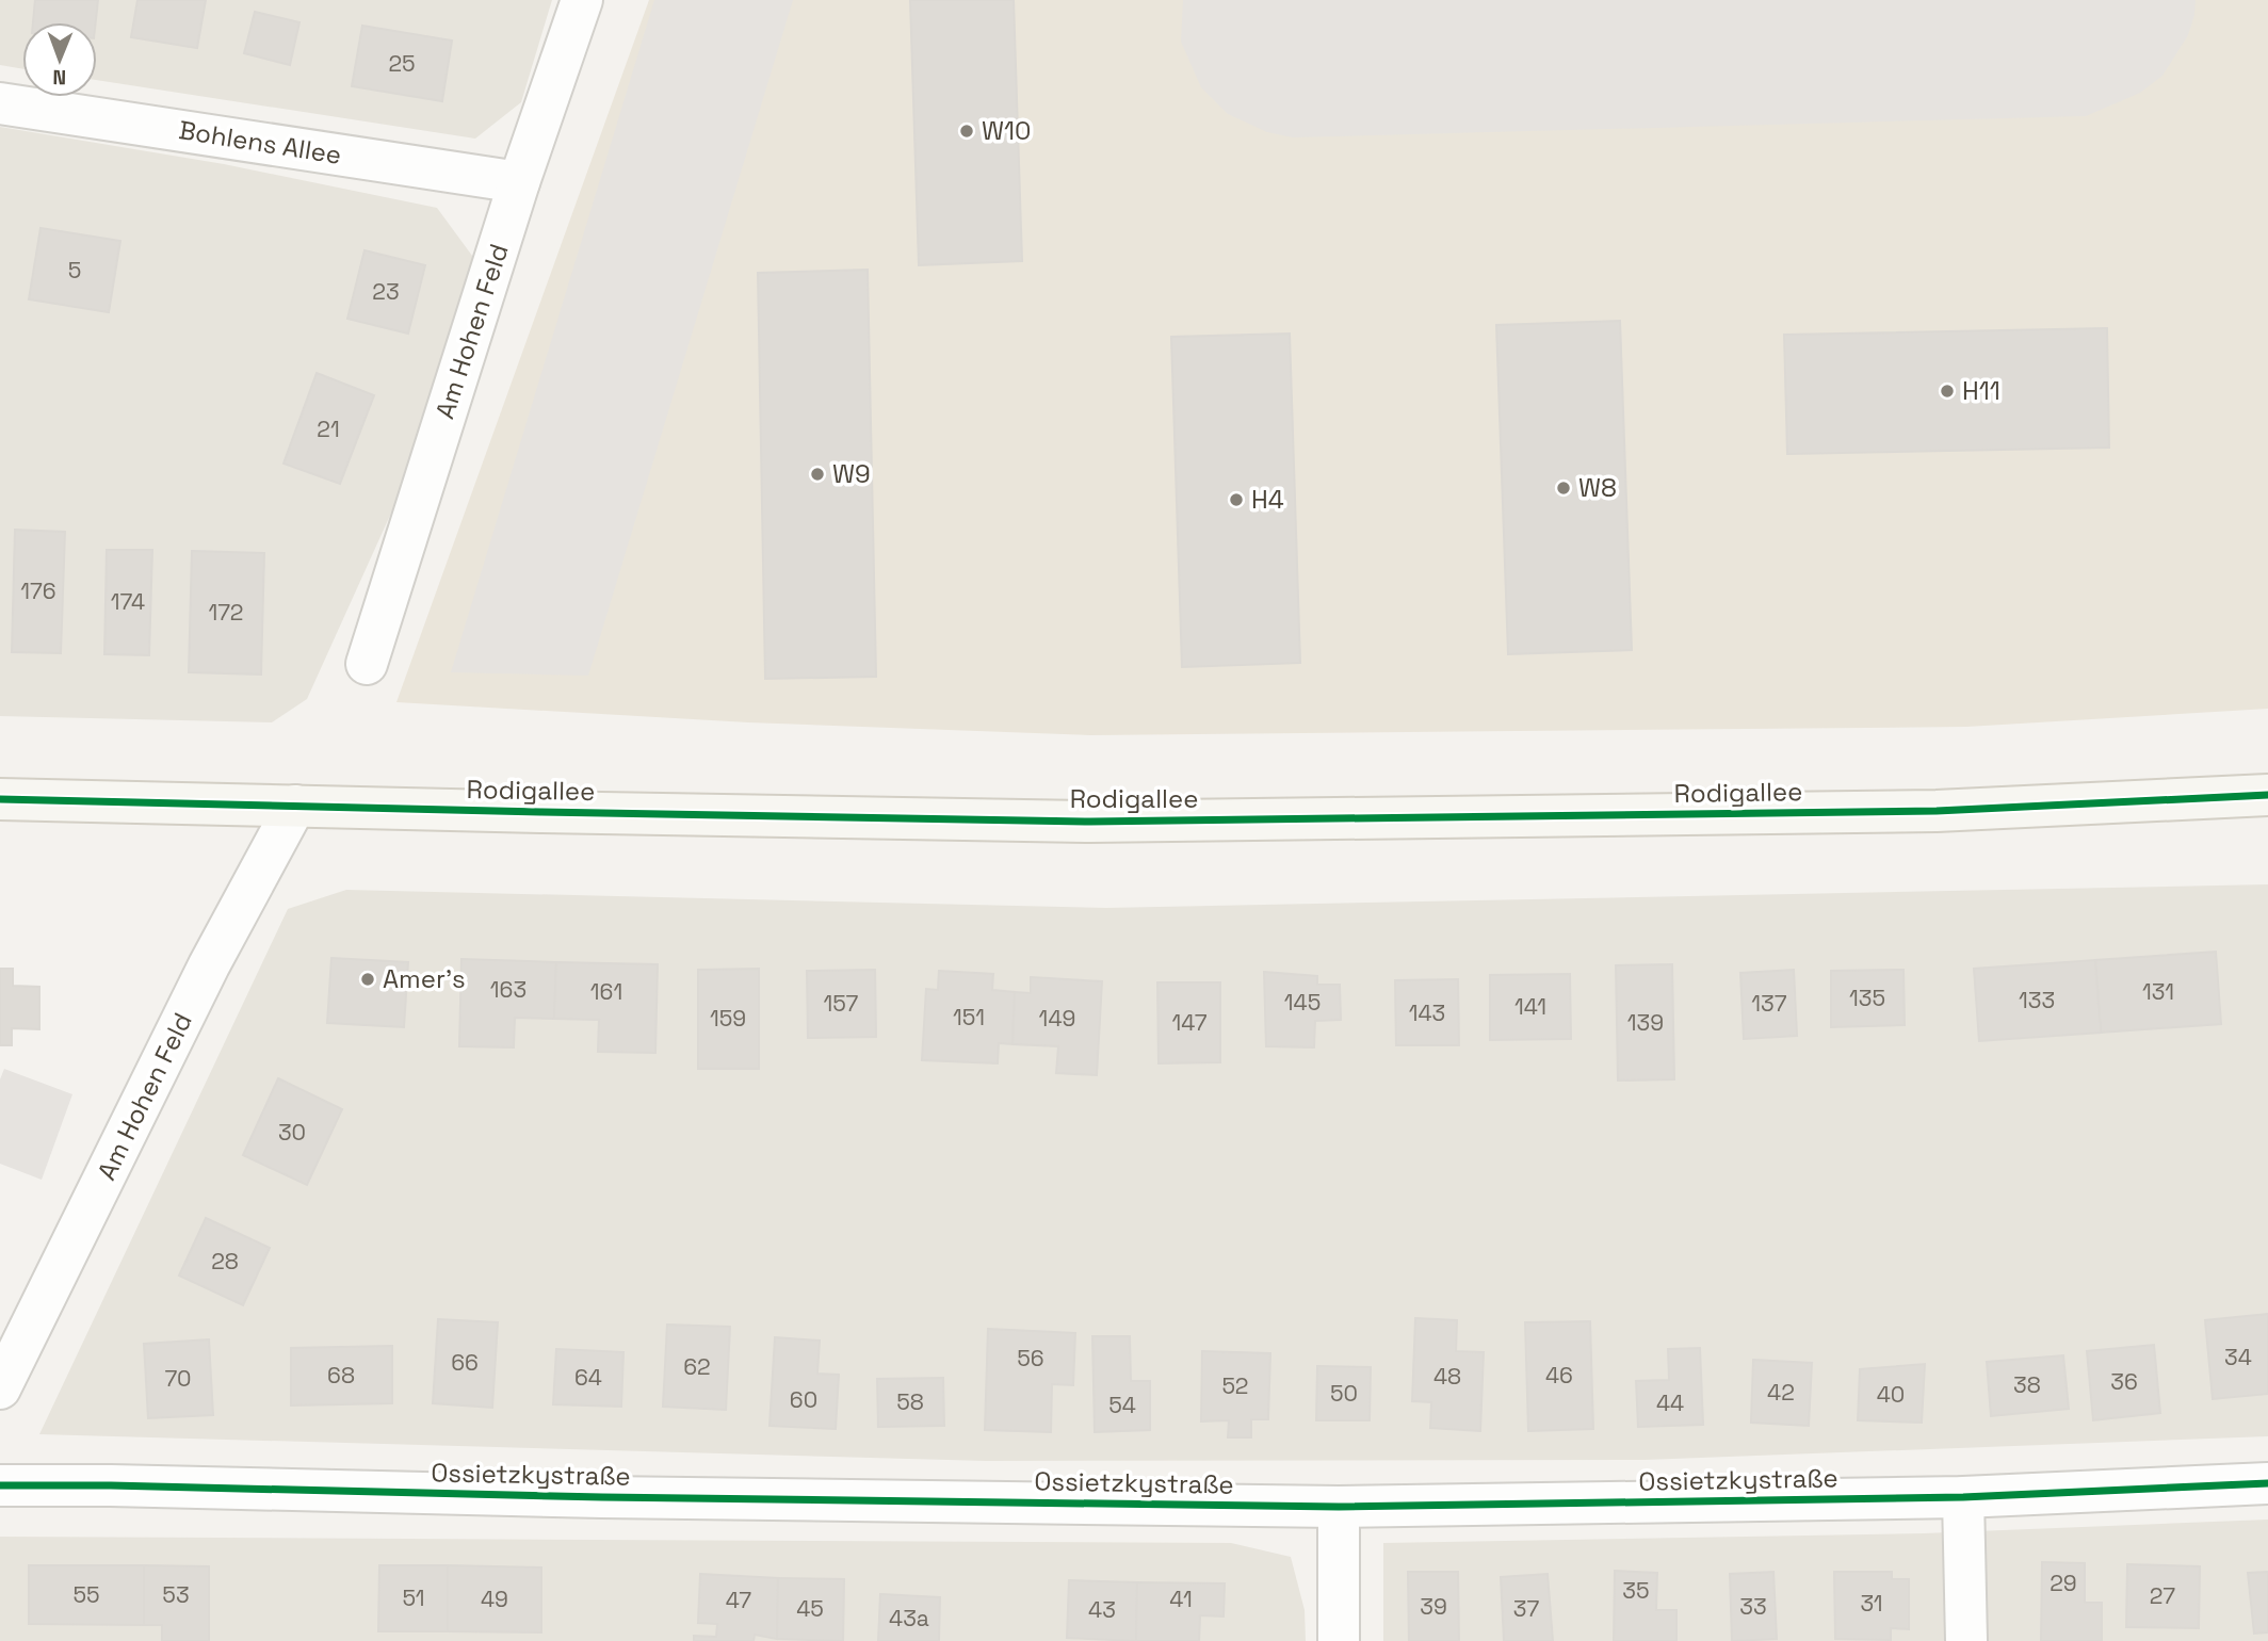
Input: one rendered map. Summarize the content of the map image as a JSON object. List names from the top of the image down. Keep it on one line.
{"streets":{"main road":["Rodigallee"],"street":["Bohlens Allee","Am Hohen Feld","Ossietzkystraße"]},"crossings":[["Bohlens Allee","Am Hohen Feld"],["Am Hohen Feld","Rodigallee"]],"places":["W10","H11","W9","W8","H4","Amer's"],"house_numbers":["25","5","23","21","176","174","172","163","161","131","135","133","145","157","137","141","143","151","159","149","147","139","30","28","34","56","66","62","68","46","48","64","70","36","38","52","42","50","40","60","58","44","54","29","35","55","53","27","51","49","41","47","31","39","33","45","37","43","43a"],"north":"bottom"}
